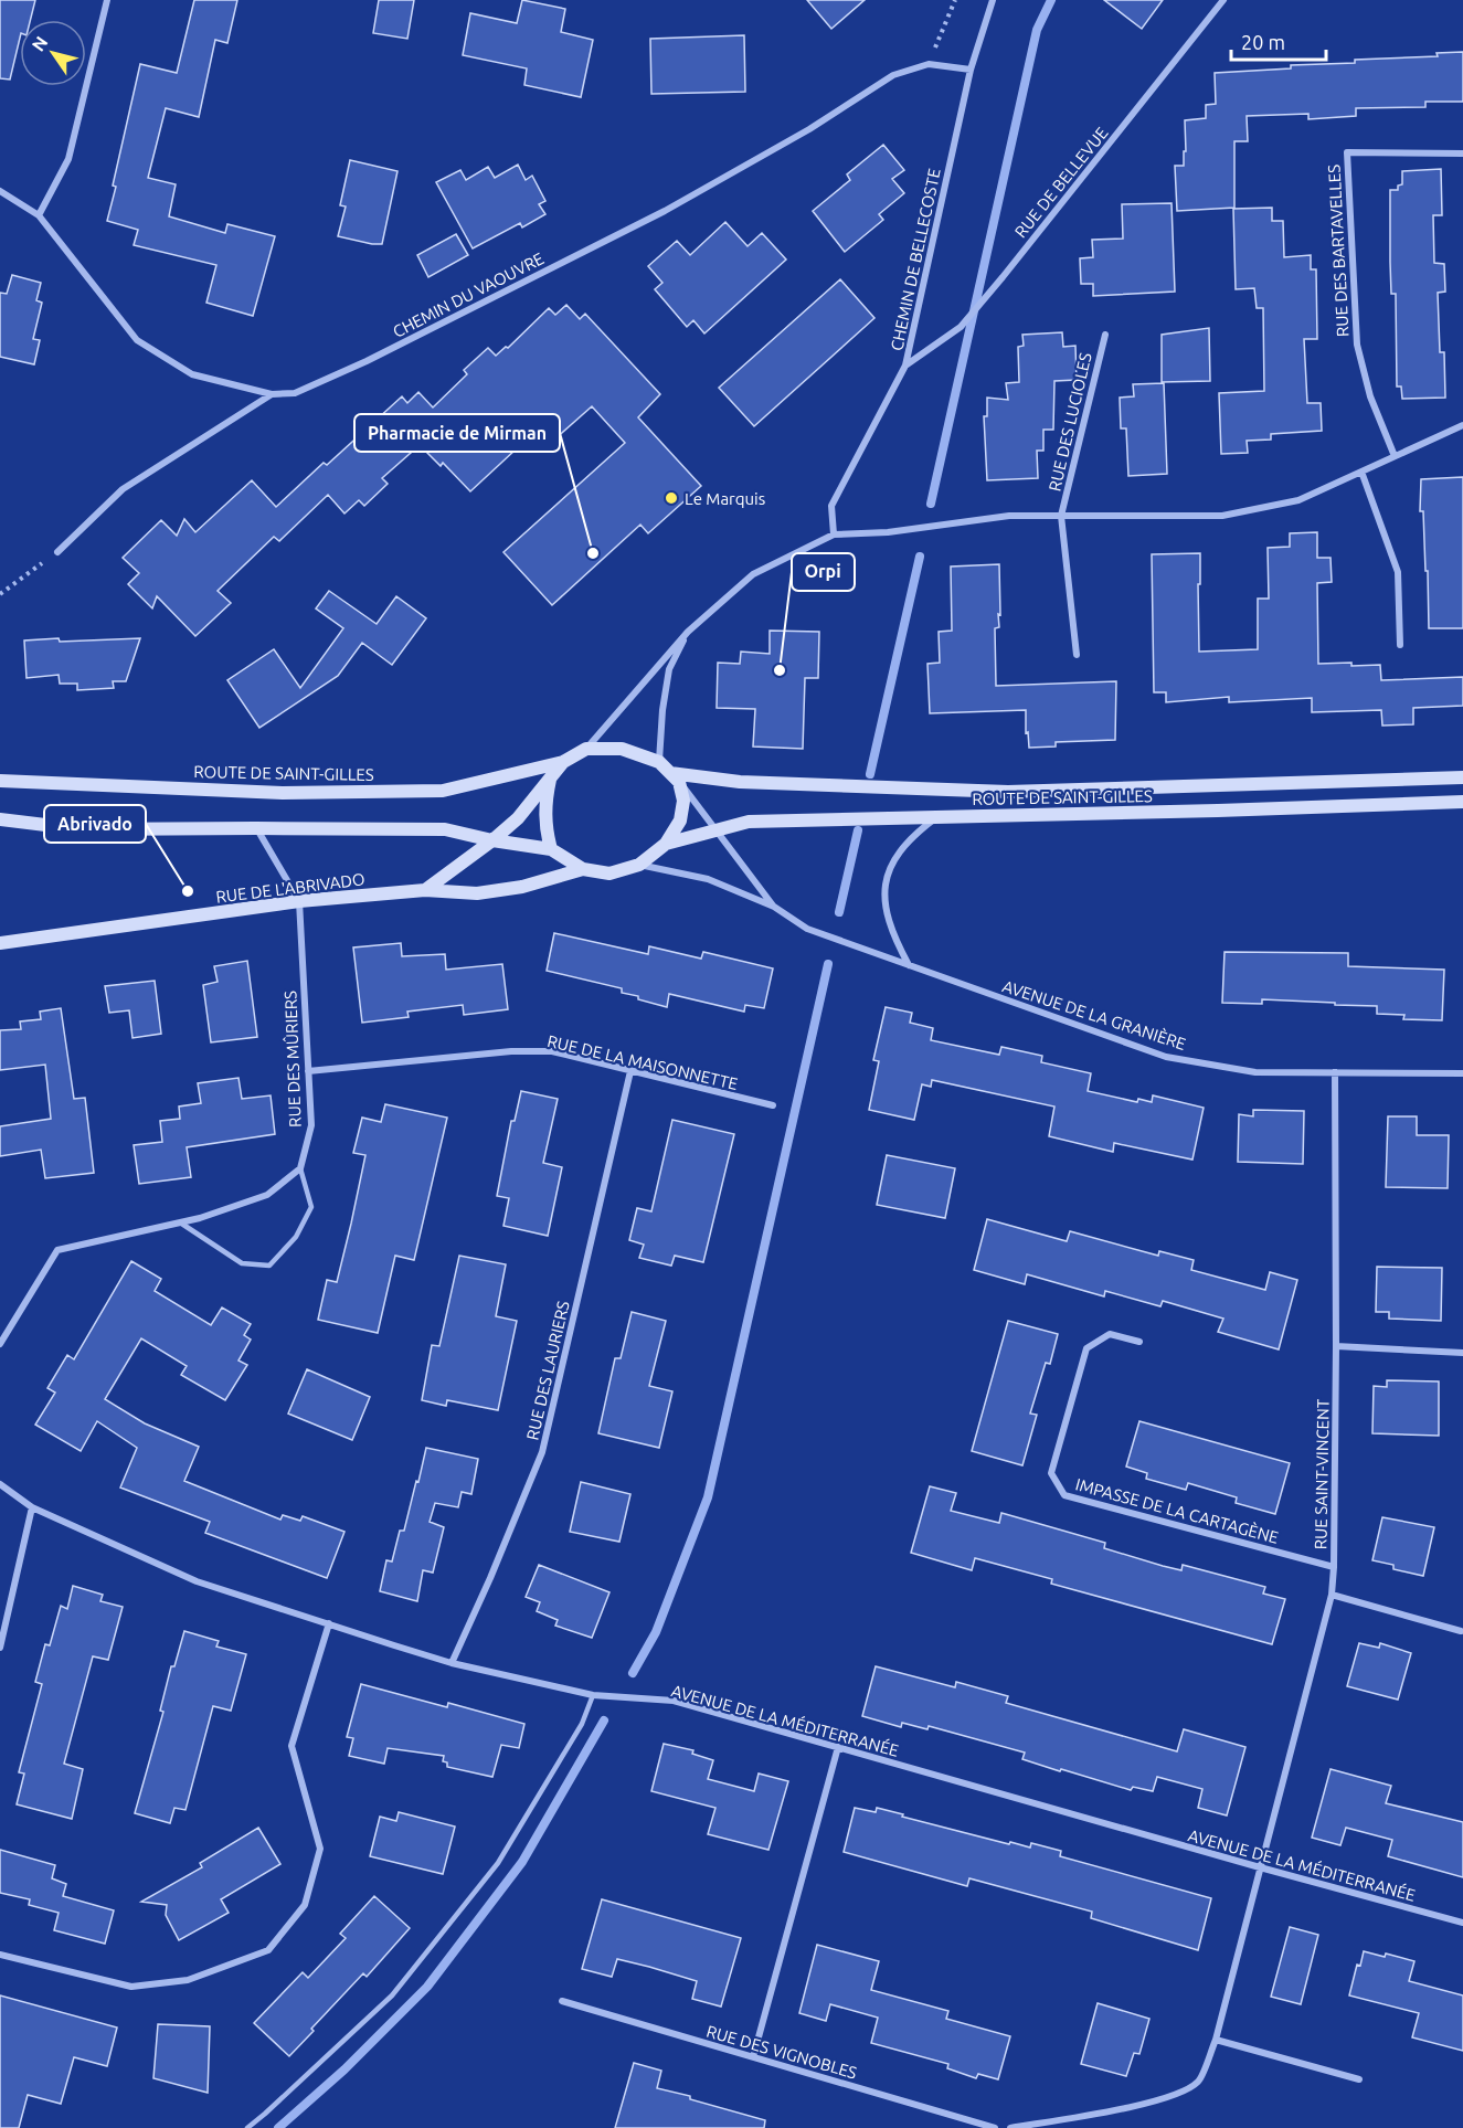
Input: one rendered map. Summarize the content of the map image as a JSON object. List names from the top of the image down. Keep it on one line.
{"streets":{"main road":["ROUTE DE SAINT-GILLES","RUE DE L'ABRIVADO"],"street":["RUE DE BELLEVUE","RUE DES BARTAVELLES","CHEMIN DE BELLECOSTE","CHEMIN DU VAOUVRE","RUE DES LUCIOLES","AVENUE DE LA GRANIÈRE","RUE DES MÛRIERS","RUE DE LA MAISONNETTE","RUE DES LAURIERS","RUE SAINT-VINCENT","IMPASSE DE LA CARTAGÈNE","AVENUE DE LA MÉDITERRANÉE","RUE DES VIGNOBLES"]},"crossings":[["RUE DE BELLEVUE","CHEMIN DE BELLECOSTE"],["CHEMIN DE BELLECOSTE","CHEMIN DU VAOUVRE"],["ROUTE DE SAINT-GILLES","RUE DE L'ABRIVADO"],["ROUTE DE SAINT-GILLES","AVENUE DE LA GRANIÈRE"],["RUE DE L'ABRIVADO","AVENUE DE LA GRANIÈRE"],["RUE DE L'ABRIVADO","RUE DES MÛRIERS"],["AVENUE DE LA GRANIÈRE","RUE SAINT-VINCENT"],["RUE DES MÛRIERS","RUE DE LA MAISONNETTE"],["RUE DE LA MAISONNETTE","RUE DES LAURIERS"],["RUE DES LAURIERS","AVENUE DE LA MÉDITERRANÉE"],["RUE SAINT-VINCENT","IMPASSE DE LA CARTAGÈNE"],["RUE SAINT-VINCENT","AVENUE DE LA MÉDITERRANÉE"]],"places":["Le Marquis","Pharmacie de Mirman","Orpi","Abrivado"],"scale_bar":"20 m","north":"top left"}
